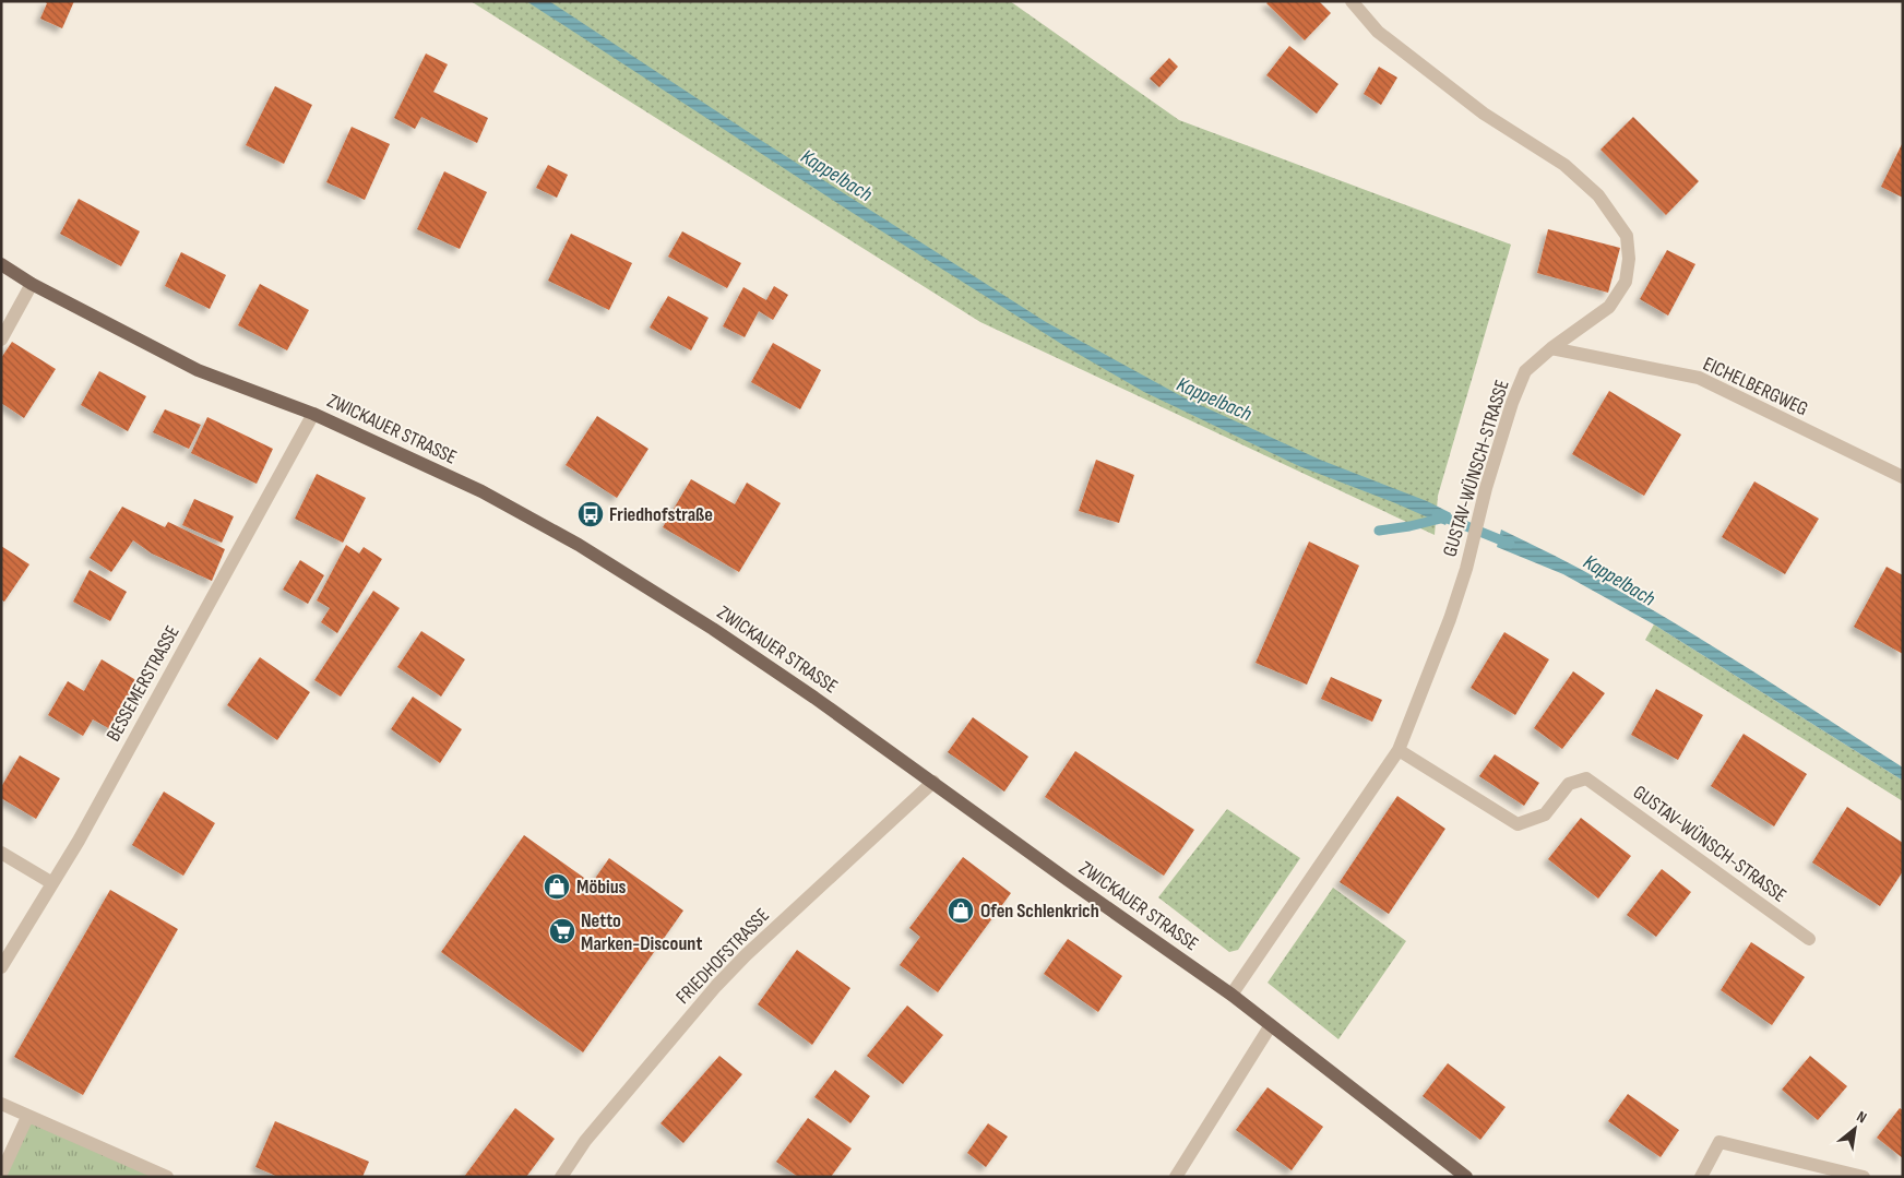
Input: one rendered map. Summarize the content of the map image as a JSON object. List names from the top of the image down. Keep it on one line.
{"streets":{"main road":["ZWICKAUER STRASSE"],"street":["EICHELBERGWEG","GUSTAV-WÜNSCH-STRASSE","BESSEMERSTRASSE","FRIEDHOFSTRASSE"]},"crossings":[["EICHELBERGWEG","GUSTAV-WÜNSCH-STRASSE"],["ZWICKAUER STRASSE","GUSTAV-WÜNSCH-STRASSE"],["ZWICKAUER STRASSE","BESSEMERSTRASSE"],["ZWICKAUER STRASSE","FRIEDHOFSTRASSE"]],"water":["Kappelbach"],"places":{"bus stop":["Friedhofstraße"],"shop":["Möbius","Ofen Schlenkrich"],"supermarket":["Netto Marken-Discount"]},"north":"top right"}
